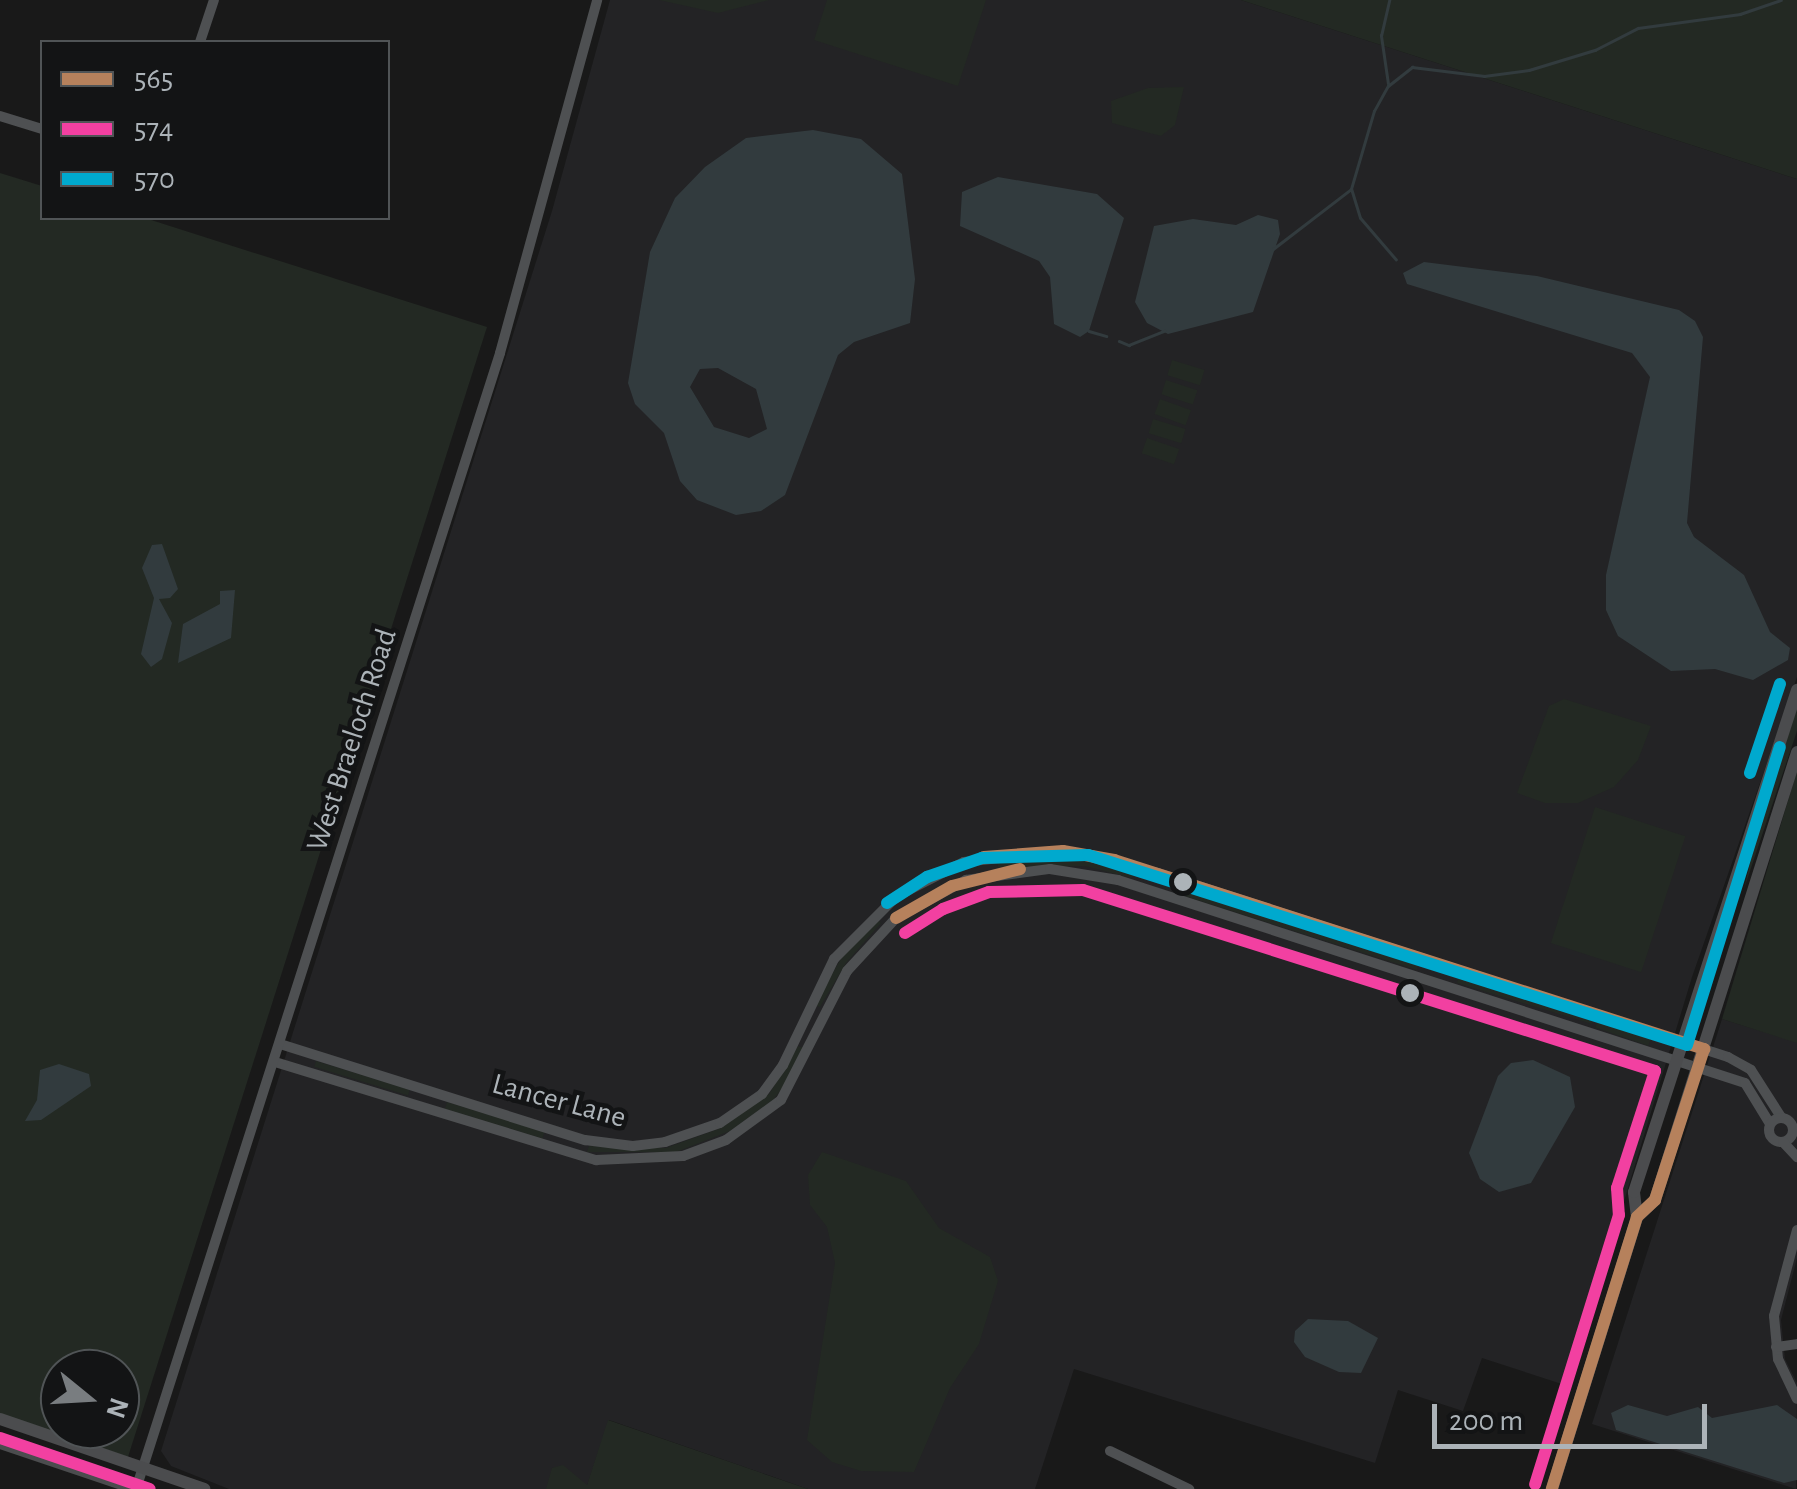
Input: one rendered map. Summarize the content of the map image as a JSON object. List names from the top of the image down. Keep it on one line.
{"streets":{"street":["West Braeloch Road","Lancer Lane"]},"crossings":[["West Braeloch Road","Lancer Lane"]],"lines":["transit line 570","transit line 565","transit line 574"],"legend":["565","574","570"],"scale_bar":"200 m","north":"right"}
